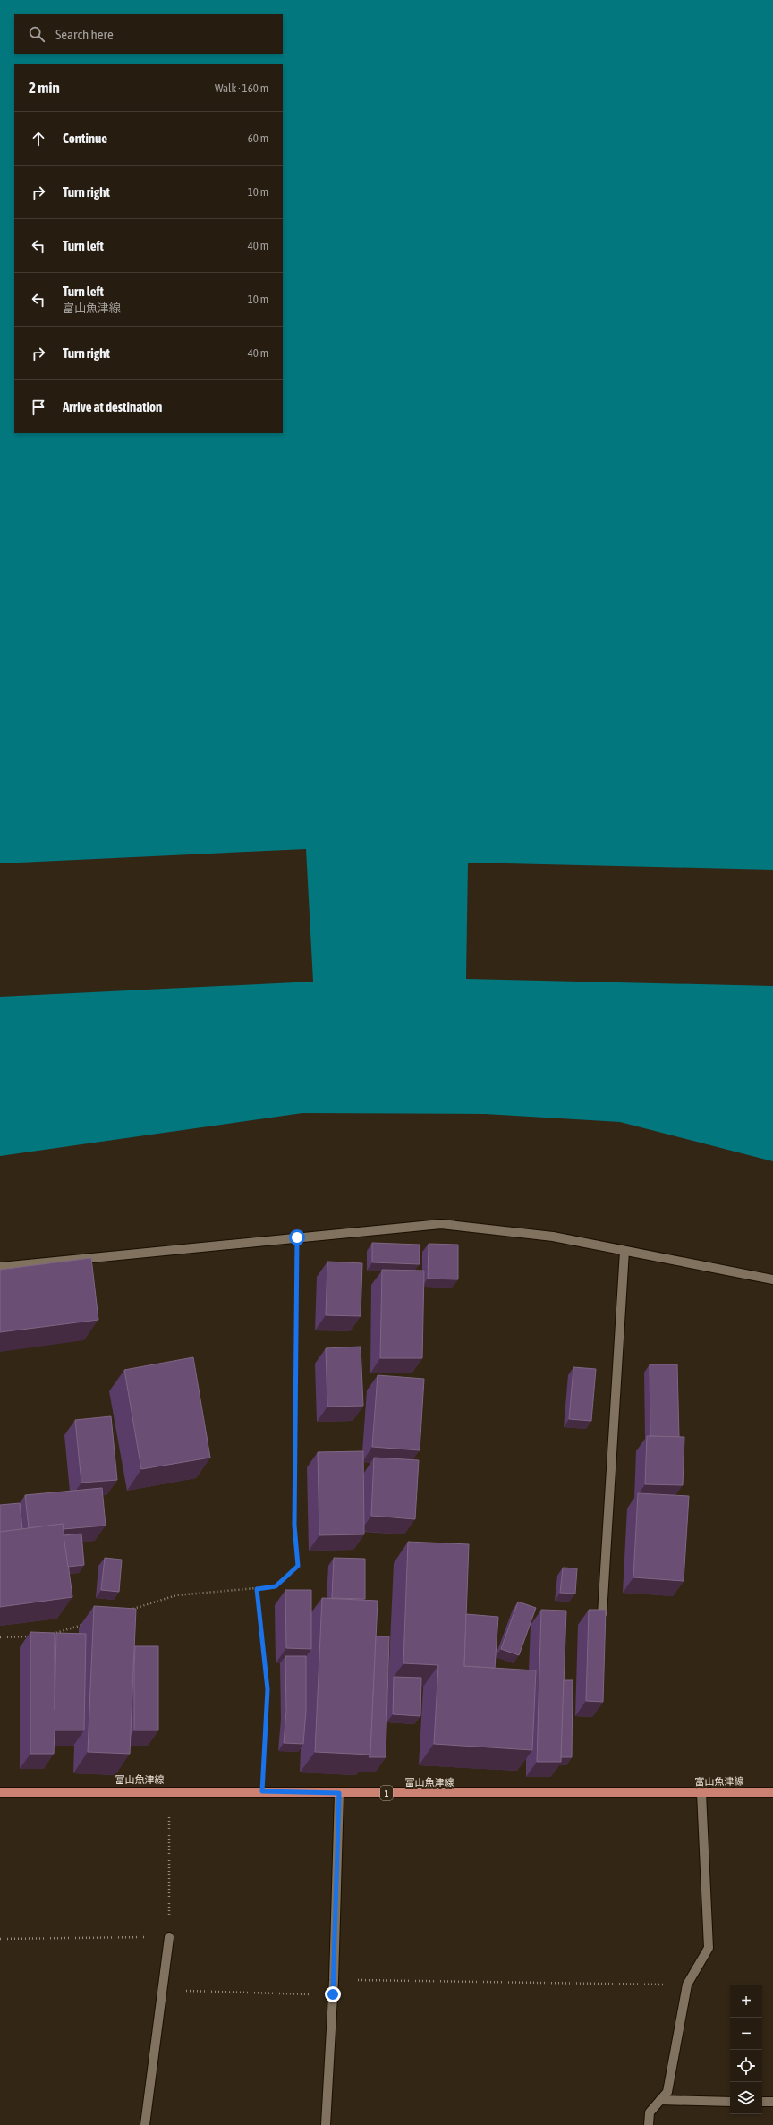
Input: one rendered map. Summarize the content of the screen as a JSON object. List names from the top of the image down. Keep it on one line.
{"streets":{"main road":["富山魚津線","1"]},"page":{"search":"Search here","heading":["2 min","Walk · 160 m"],"list":[["Continue","60 m"],["Turn right","10 m"],["Turn left","40 m"],["Turn left","富山魚津線","10 m"],["Turn right","40 m"],"Arrive at destination"],"map_buttons":["+","−"]}}
